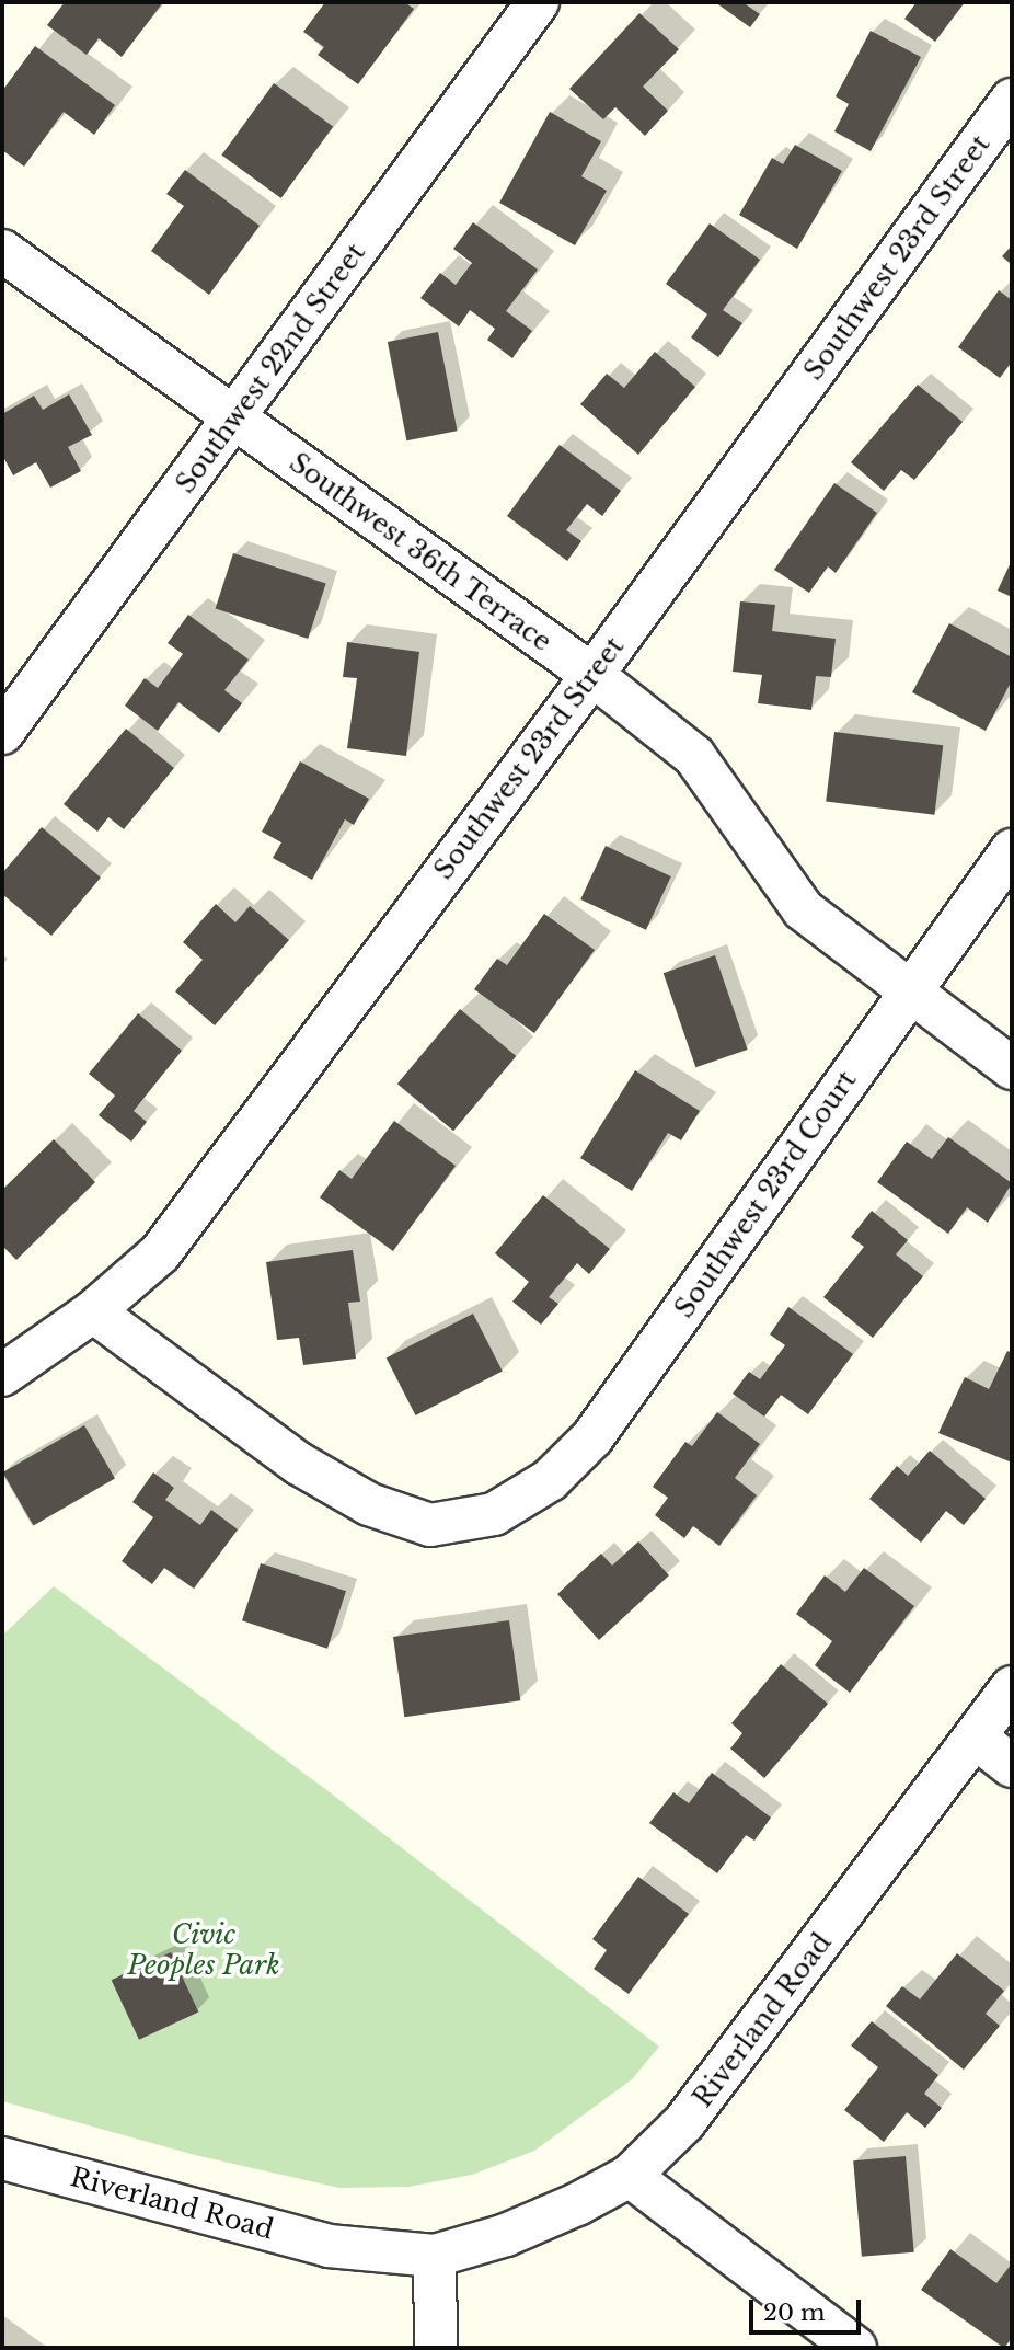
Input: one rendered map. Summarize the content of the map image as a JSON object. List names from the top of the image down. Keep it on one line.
{"streets":{"street":["Southwest 23rd Street","Southwest 22nd Street","Southwest 36th Terrace","Southwest 23rd Court","Riverland Road"]},"crossings":[["Southwest 23rd Street","Southwest 36th Terrace"],["Southwest 23rd Street","Southwest 23rd Court"],["Southwest 22nd Street","Southwest 36th Terrace"],["Southwest 36th Terrace","Southwest 23rd Court"]],"parks":["Civic Peoples Park"],"scale_bar":"20 m"}
